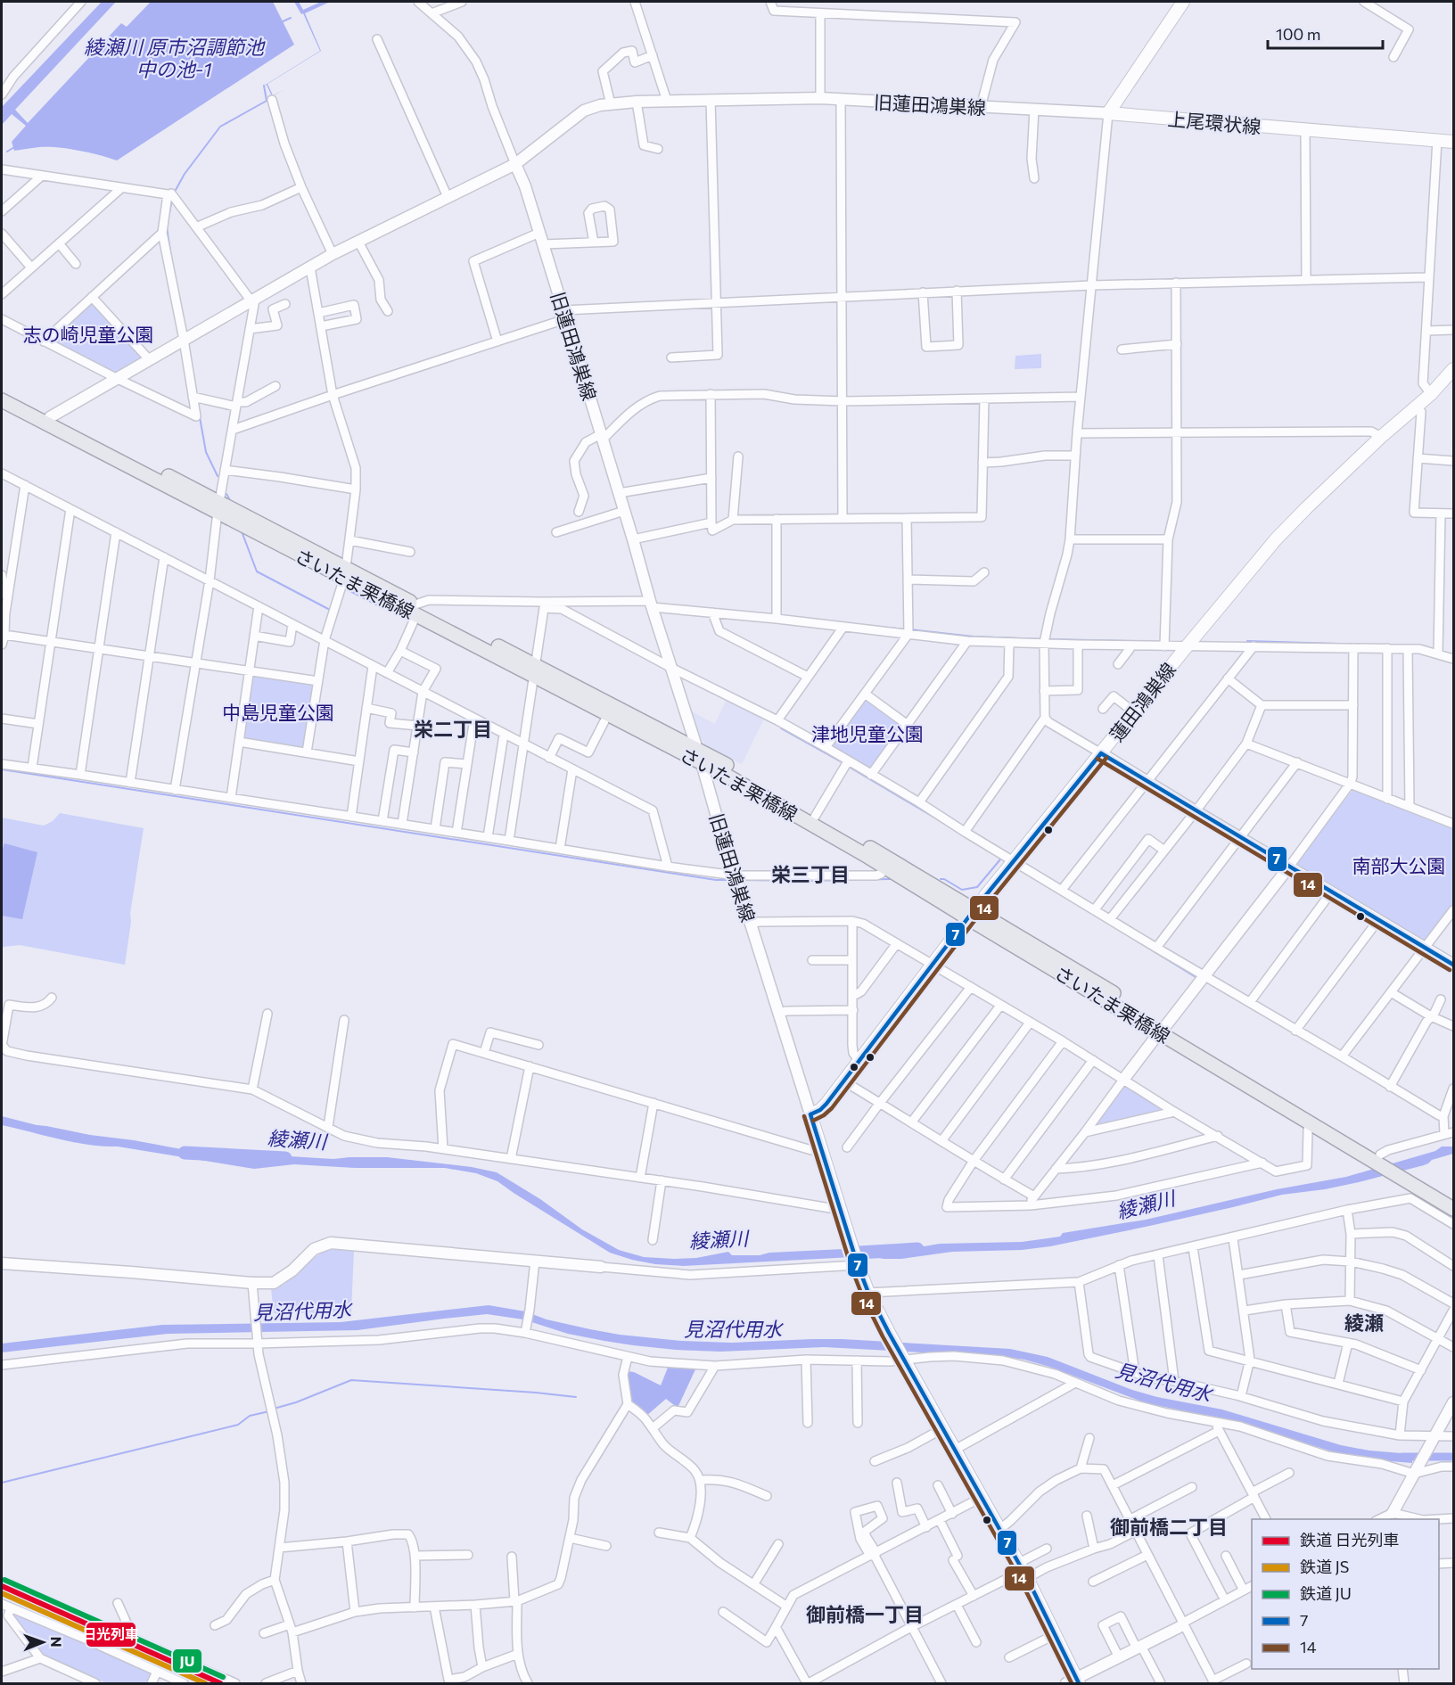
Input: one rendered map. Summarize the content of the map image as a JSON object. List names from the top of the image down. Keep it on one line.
{"streets":{"main road":["上尾環状線","さいたま栗橋線","蓮田鴻巣線"],"street":["旧蓮田鴻巣線"]},"crossings":[["旧蓮田鴻巣線","上尾環状線"],["旧蓮田鴻巣線","さいたま栗橋線"],["旧蓮田鴻巣線","蓮田鴻巣線"],["さいたま栗橋線","蓮田鴻巣線"]],"districts":["栄二丁目","栄三丁目","綾瀬","御前橋二丁目","御前橋一丁目"],"water":["綾瀬川 原市沼調節池 中の池-1","綾瀬川","見沼代用水"],"parks":["志の崎児童公園","中島児童公園","津地児童公園","南部大公園"],"lines":["transit line 7","transit line 14","rail line JU","rail line 日光列車","rail line JS"],"legend":["鉄道 日光列車","鉄道 JS","鉄道 JU","7","14"],"scale_bar":"100 m","north":"right"}
